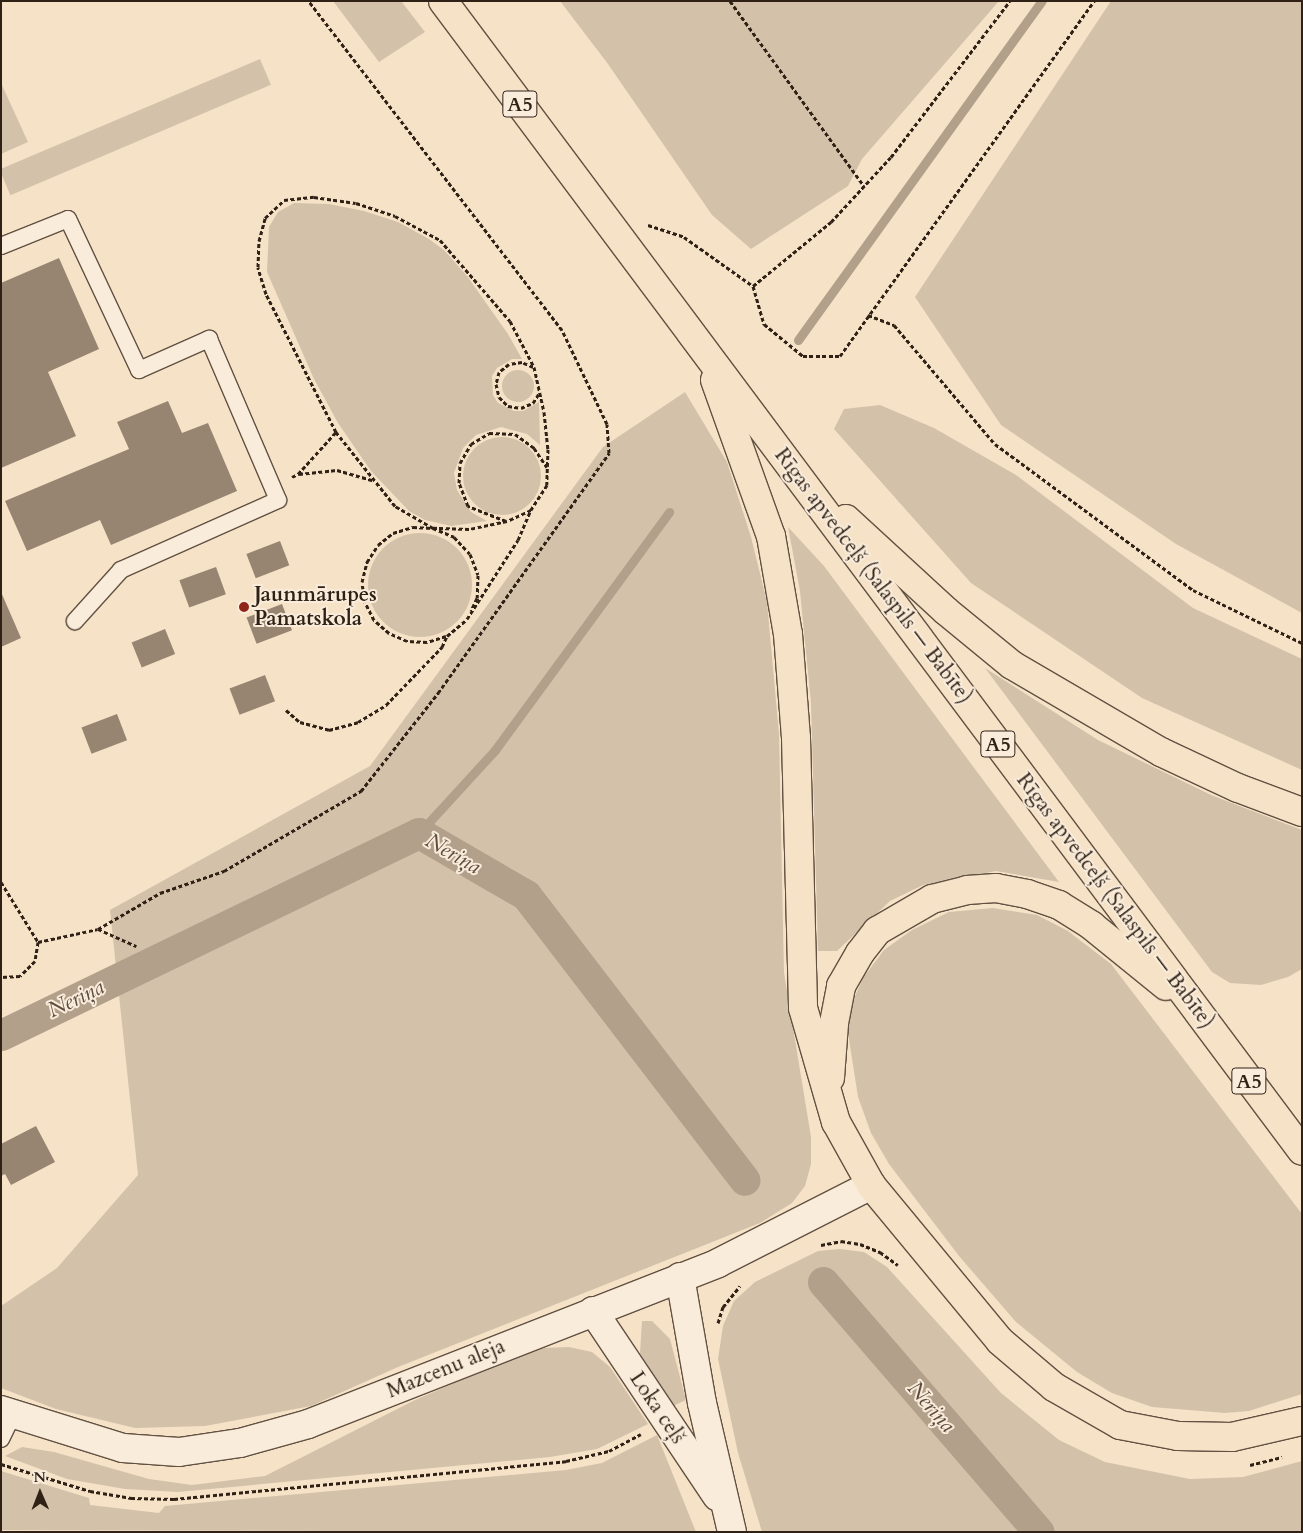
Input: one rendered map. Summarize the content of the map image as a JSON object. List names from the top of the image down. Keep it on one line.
{"streets":{"main road":["A5","Rīgas apvedceļš (Salaspils — Babīte)","Mazcenu aleja","Loka ceļš"]},"crossings":[["Mazcenu aleja","Loka ceļš"]],"water":["Neriņa"],"places":["Jaunmārupes Pamatskola"],"north":"top"}
